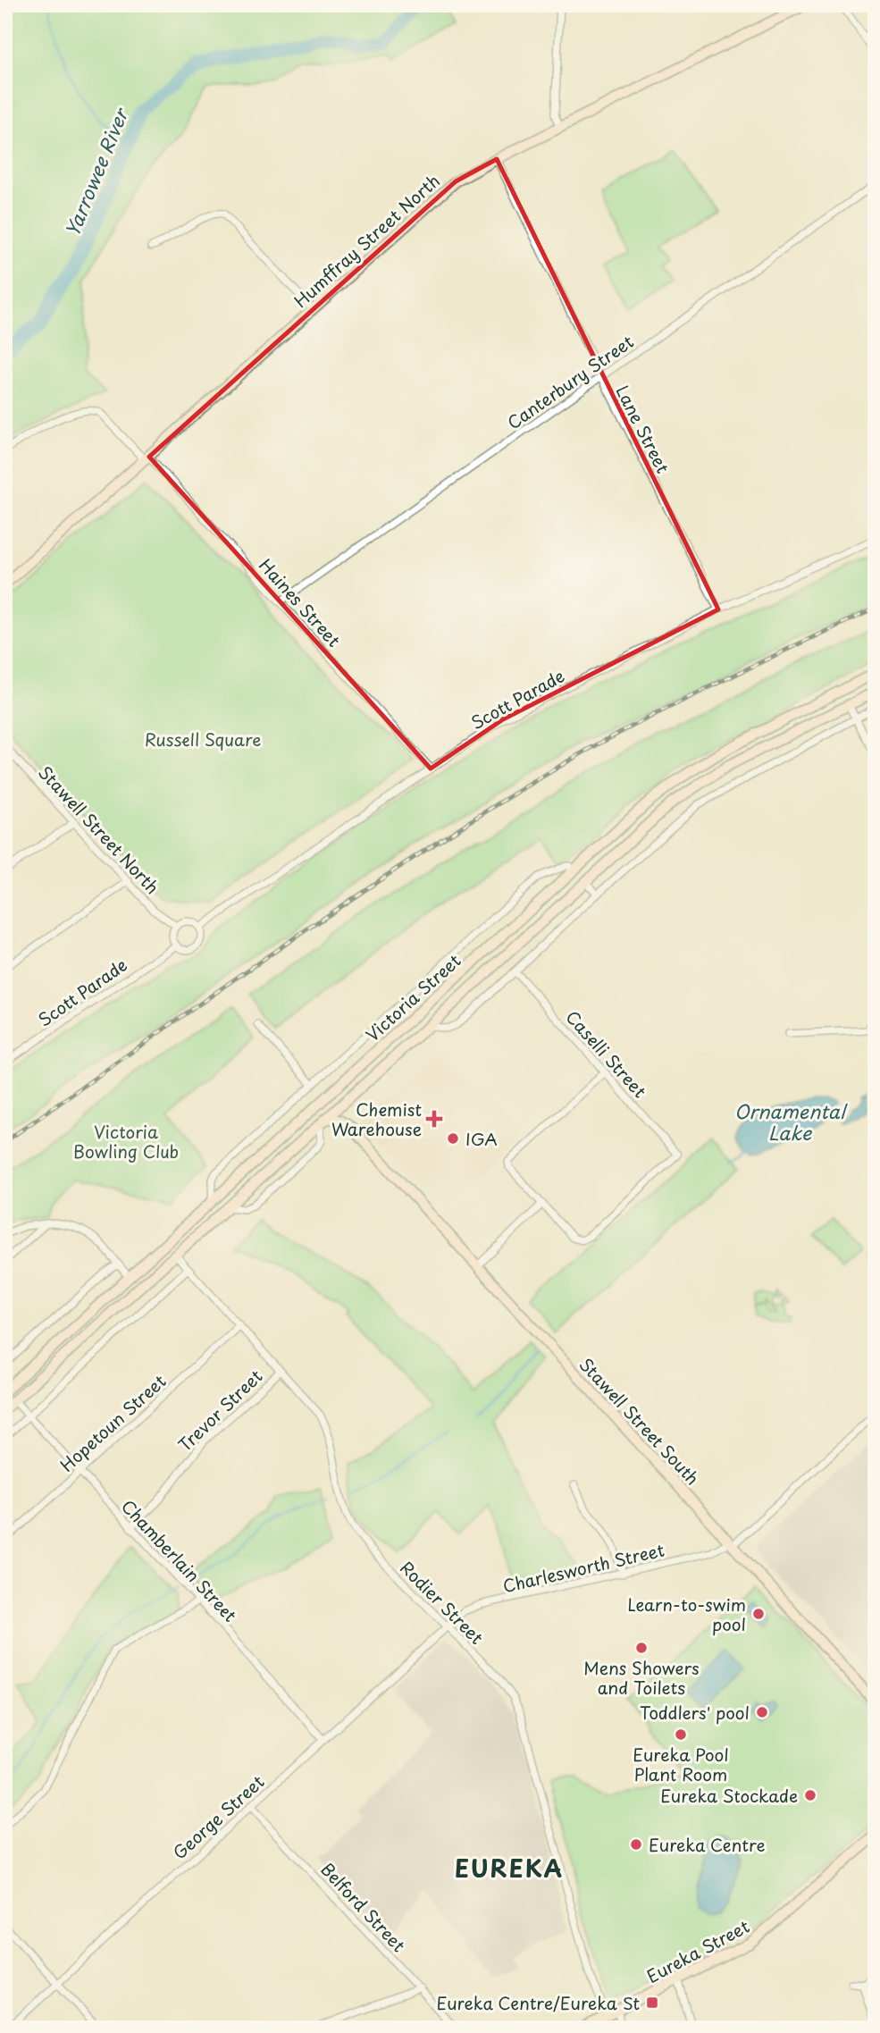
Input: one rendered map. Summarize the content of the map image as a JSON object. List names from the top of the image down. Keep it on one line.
{"streets":{"main road":["Humffray Street North","Victoria Street","Stawell Street South","Eureka Street"],"street":["Canterbury Street","Lane Street","Haines Street","Scott Parade","Stawell Street North","Caselli Street","Trevor Street","Hopetoun Street","Chamberlain Street","Charlesworth Street","Rodier Street","George Street","Belford Street"]},"crossings":[["Humffray Street North","Lane Street"],["Humffray Street North","Haines Street"],["Canterbury Street","Lane Street"],["Canterbury Street","Haines Street"],["Lane Street","Scott Parade"],["Haines Street","Scott Parade"],["Scott Parade","Stawell Street North"],["Victoria Street","Stawell Street South"],["Victoria Street","Chamberlain Street"],["Victoria Street","Rodier Street"],["Trevor Street","Chamberlain Street"],["Trevor Street","Rodier Street"],["Stawell Street South","Charlesworth Street"],["Hopetoun Street","Chamberlain Street"],["Hopetoun Street","Rodier Street"],["Chamberlain Street","George Street"],["Charlesworth Street","Rodier Street"],["Charlesworth Street","George Street"],["Rodier Street","George Street"],["Rodier Street","Eureka Street"],["George Street","Belford Street"]],"districts":["EUREKA"],"water":["Yarrowee River","Ornamental Lake"],"parks":["Russell Square","Victoria Bowling Club"],"places":{"health":["Chemist Warehouse"],"other":["IGA","Learn-to-swim pool","Mens Showers and Toilets","Toddlers' pool","Eureka Pool Plant Room","Eureka Stockade","Eureka Centre"],"transit":["Eureka Centre/Eureka St"]}}
